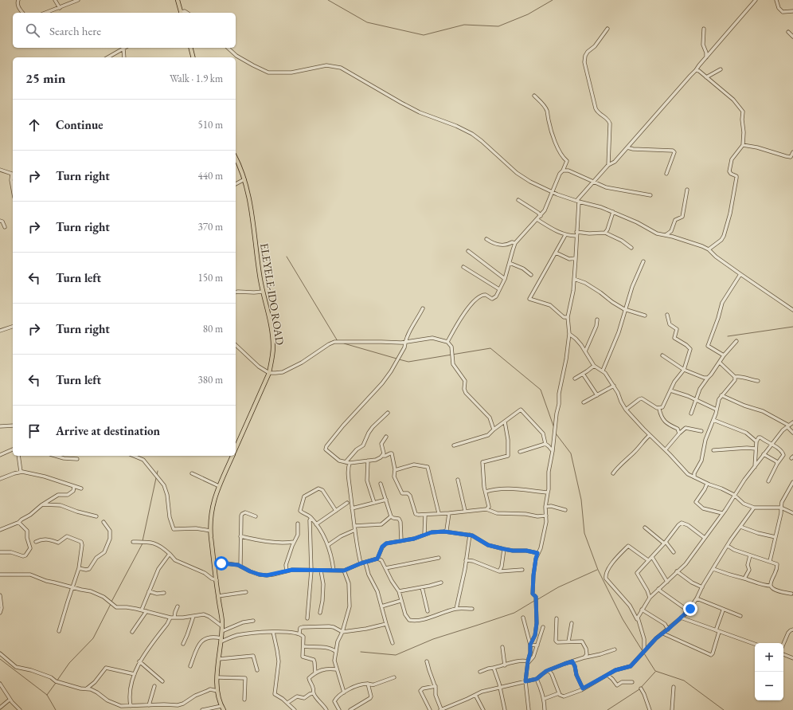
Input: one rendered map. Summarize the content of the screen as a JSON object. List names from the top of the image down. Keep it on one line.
{"streets":{"main road":["ELEYELE-IDO ROAD"]},"page":{"search":"Search here","heading":["25 min","Walk · 1.9 km"],"list":[["Continue","510 m"],["Turn right","440 m"],["Turn right","370 m"],["Turn left","150 m"],["Turn right","80 m"],["Turn left","380 m"],"Arrive at destination"],"map_buttons":["+","−"]}}
